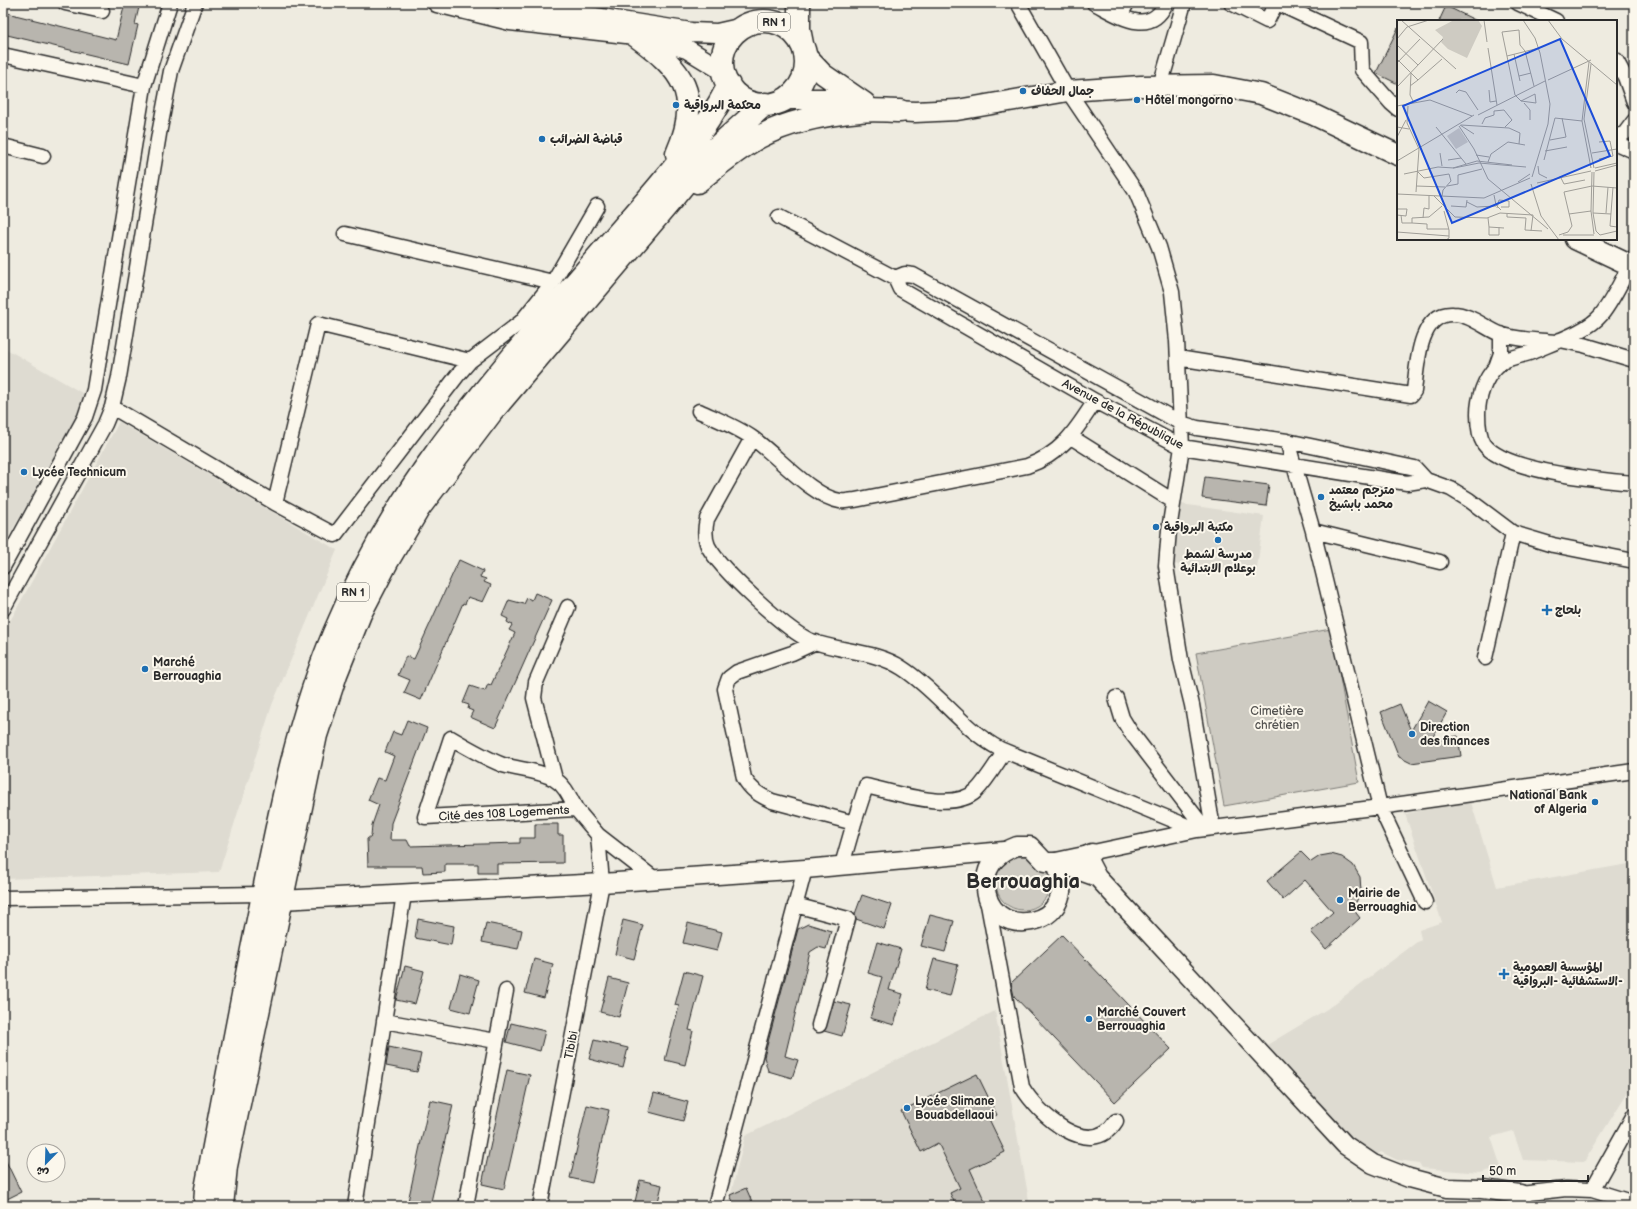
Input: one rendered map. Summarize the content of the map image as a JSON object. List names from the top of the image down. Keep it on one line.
{"streets":{"highway":["RN 1"],"street":["Avenue de la République","Cité des 108 Logements","Tibibi"]},"districts":["Berrouaghia"],"parks":["Cimetière chrétien"],"places":{"other":["جمال الحفاف","Hôtel mongorno","محكمة البرواقية","قباضة الضرائب","Lycée Technicum","مترجم معتمد محمد بابشيخ","مكتبة البرواقية","مدرسة لشمط بوعلام الابتدائية","Marché Berrouaghia","Direction des finances","National Bank of Algeria","Mairie de Berrouaghia","Marché Couvert Berrouaghia","Lycée Slimane Bouabdellaoui"],"health":["بلحاج","المؤسسة العمومية الاستشفائية -البرواقية-"]},"scale_bar":"50 m","north":"bottom left"}
